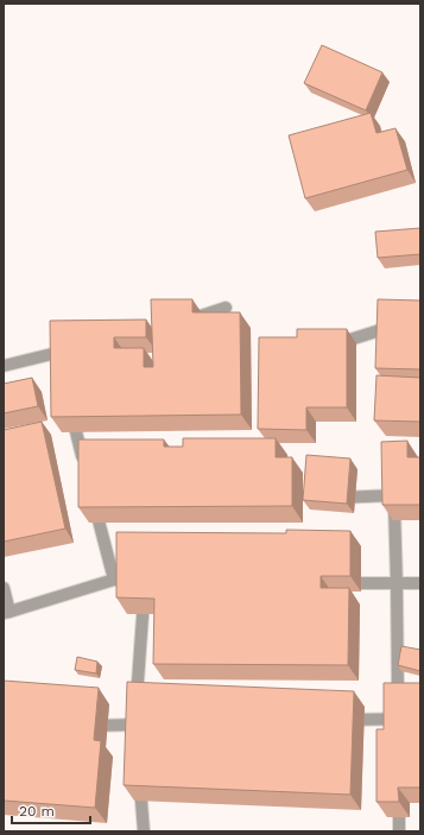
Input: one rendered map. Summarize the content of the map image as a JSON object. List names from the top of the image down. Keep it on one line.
{"scale_bar":"20 m"}
